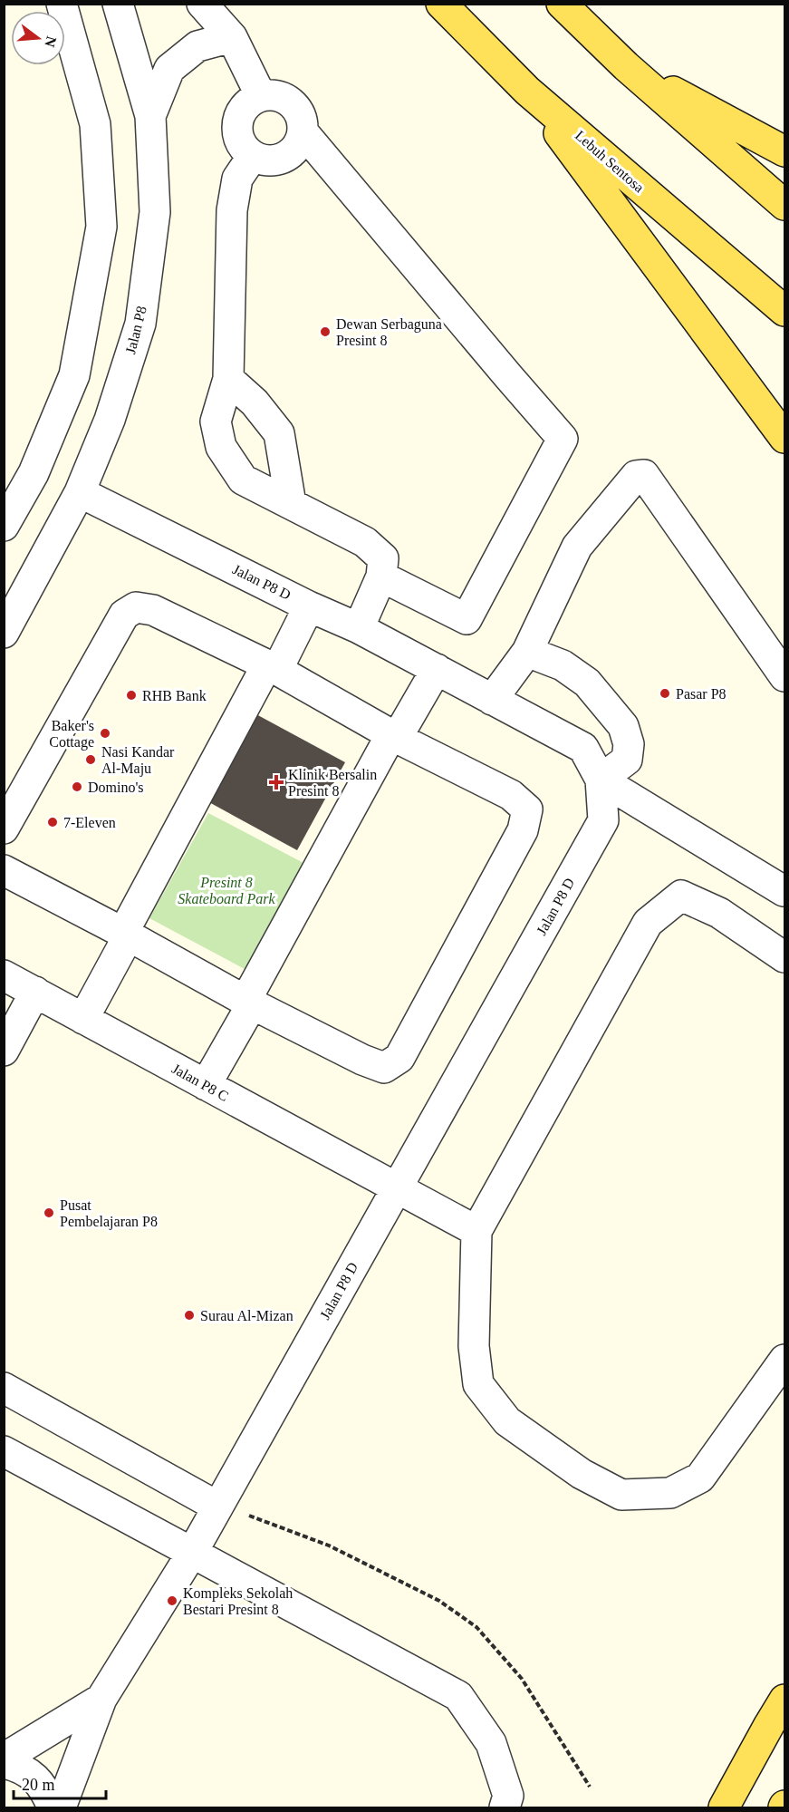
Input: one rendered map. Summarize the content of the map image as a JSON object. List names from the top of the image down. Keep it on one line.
{"streets":{"main road":["Lebuh Sentosa"],"street":["Jalan P8","Jalan P8 D","Jalan P8 C"]},"crossings":[["Jalan P8","Jalan P8 D"],["Jalan P8 D","Jalan P8 C"]],"parks":["Presint 8 Skateboard Park"],"places":{"other":["Dewan Serbaguna Presint 8","Pasar P8","RHB Bank","Baker's Cottage","Nasi Kandar Al-Maju","Domino's","7-Eleven","Pusat Pembelajaran P8","Surau Al-Mizan","Kompleks Sekolah Bestari Presint 8"],"health":["Klinik Bersalin Presint 8"]},"scale_bar":"20 m","north":"right"}
